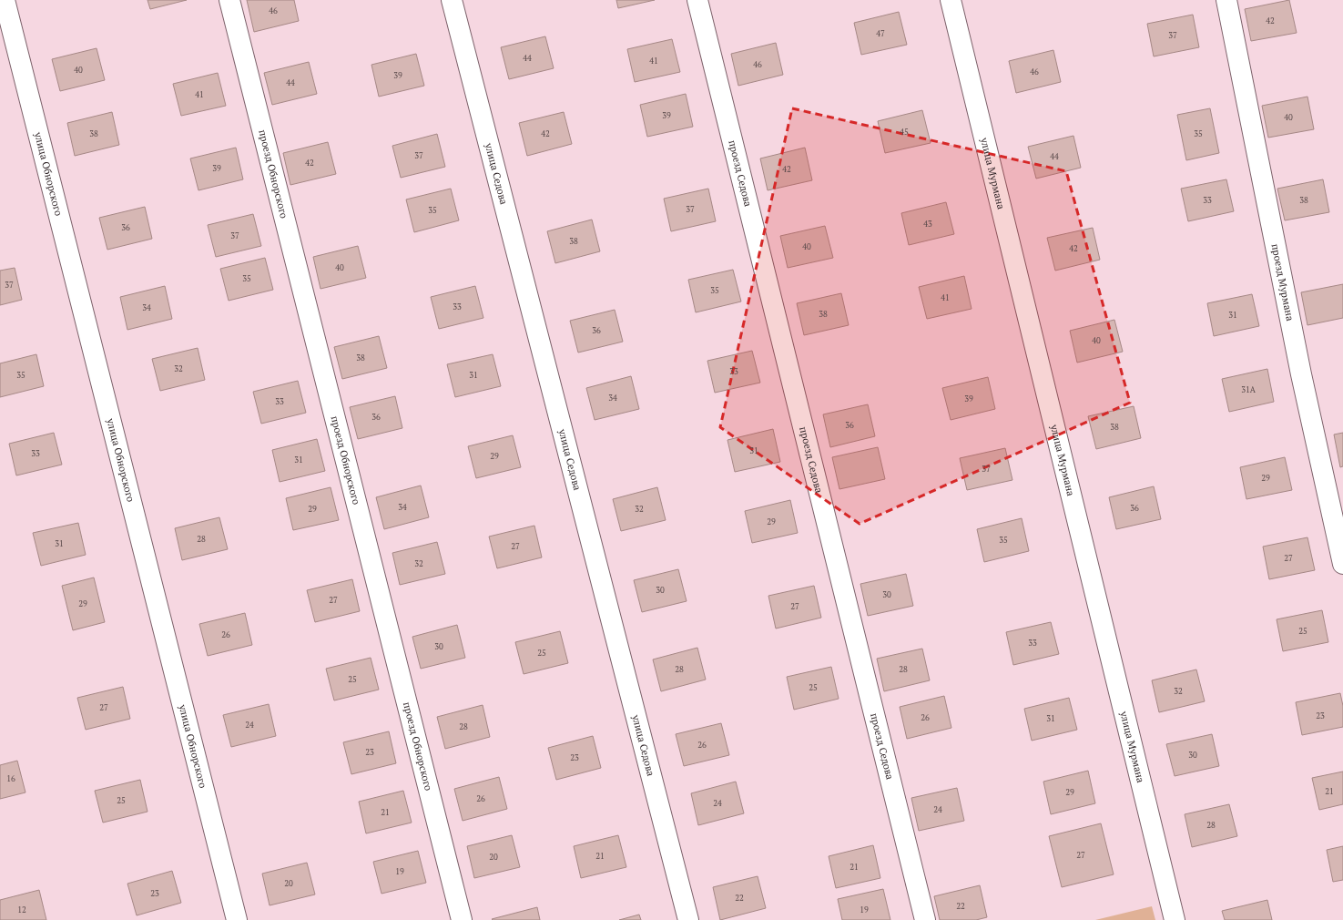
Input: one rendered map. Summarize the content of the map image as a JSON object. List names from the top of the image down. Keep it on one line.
{"streets":{"street":["проезд Седова","улица Мурмана","улица Обнорского","проезд Обнорского","улица Седова","проезд Мурмана"]},"house_numbers":["46","42","47","37","44","41","46","40","46","39","44","41","39","40","45","38","42","35","37","44","42","39","42","33","38","37","35","43","36","37","38","40","42","40","35","37","35","41","33","34","38","31","36","40","38","32","33","35","31","31А","34","39","33","36","36","38","31","33","29","31","37","29","34","36","29","32","29","28","35","31","27","27","32","30","30","27","29","27","25","26","33","30","25","28","28","25","25","32","27","23","26","31","24","28","26","23","30","23","16","21","29","26","25","24","24","21","28","27","21","20","21","19","20","23","22","22","12","19"]}
